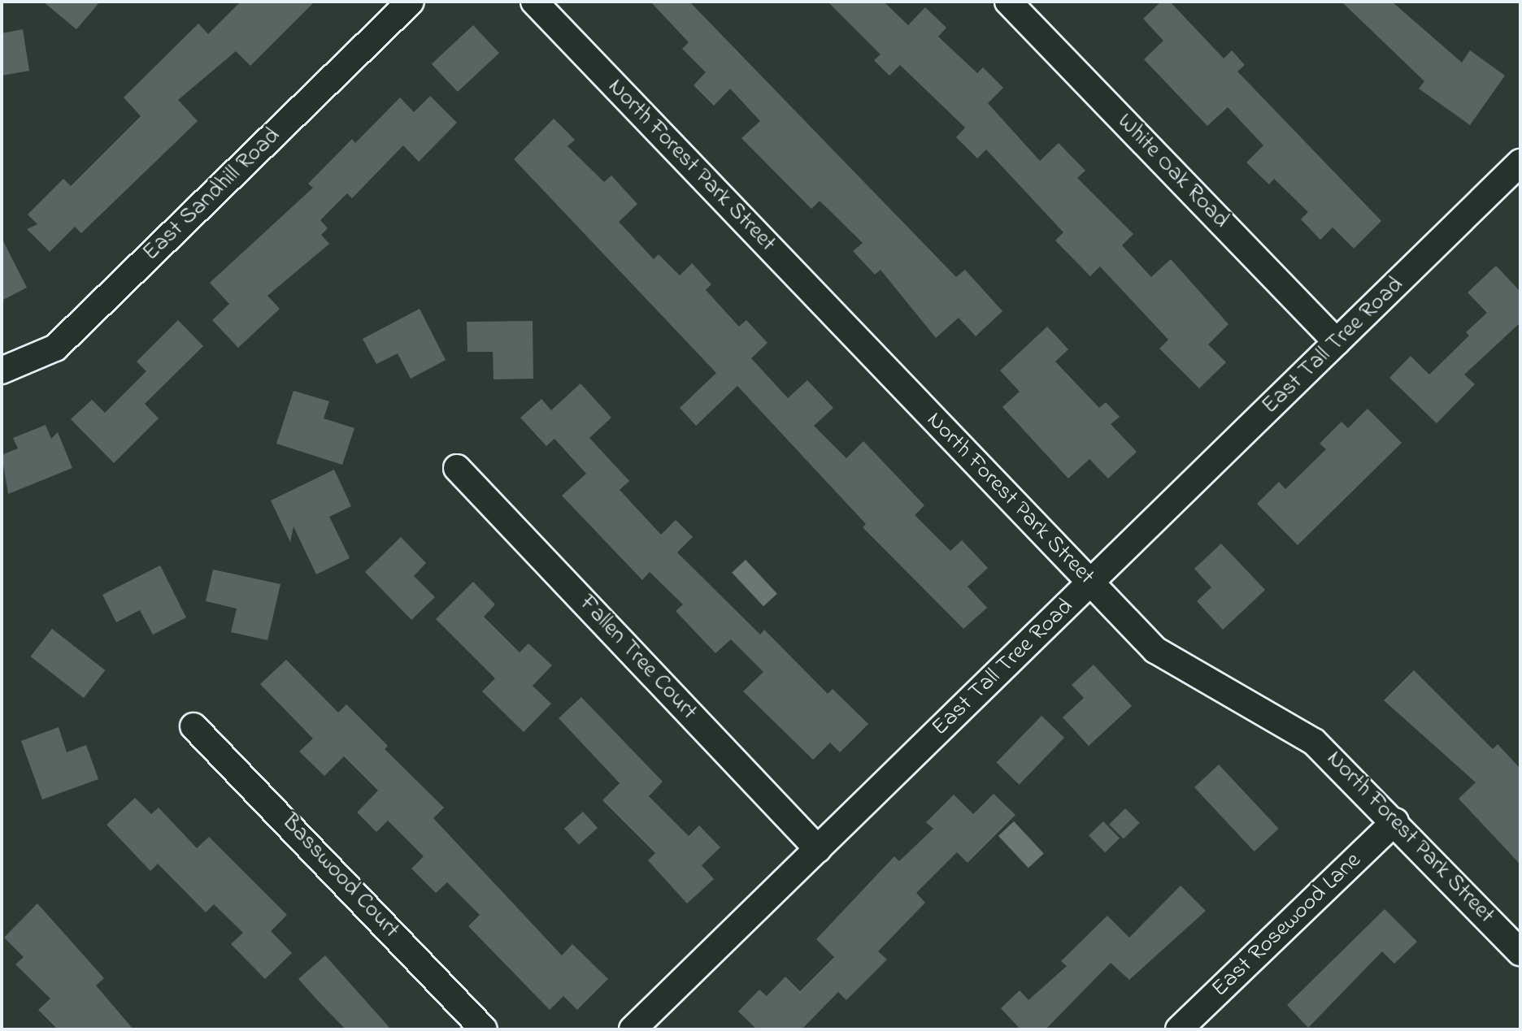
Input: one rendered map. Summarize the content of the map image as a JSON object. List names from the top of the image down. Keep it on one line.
{"streets":{"street":["North Forest Park Street","White Oak Road","East Sandhill Road","East Tall Tree Road","Fallen Tree Court","Basswood Court","East Rosewood Lane"]},"crossings":[["North Forest Park Street","East Tall Tree Road"],["North Forest Park Street","East Rosewood Lane"],["White Oak Road","East Tall Tree Road"],["East Tall Tree Road","Fallen Tree Court"]]}
